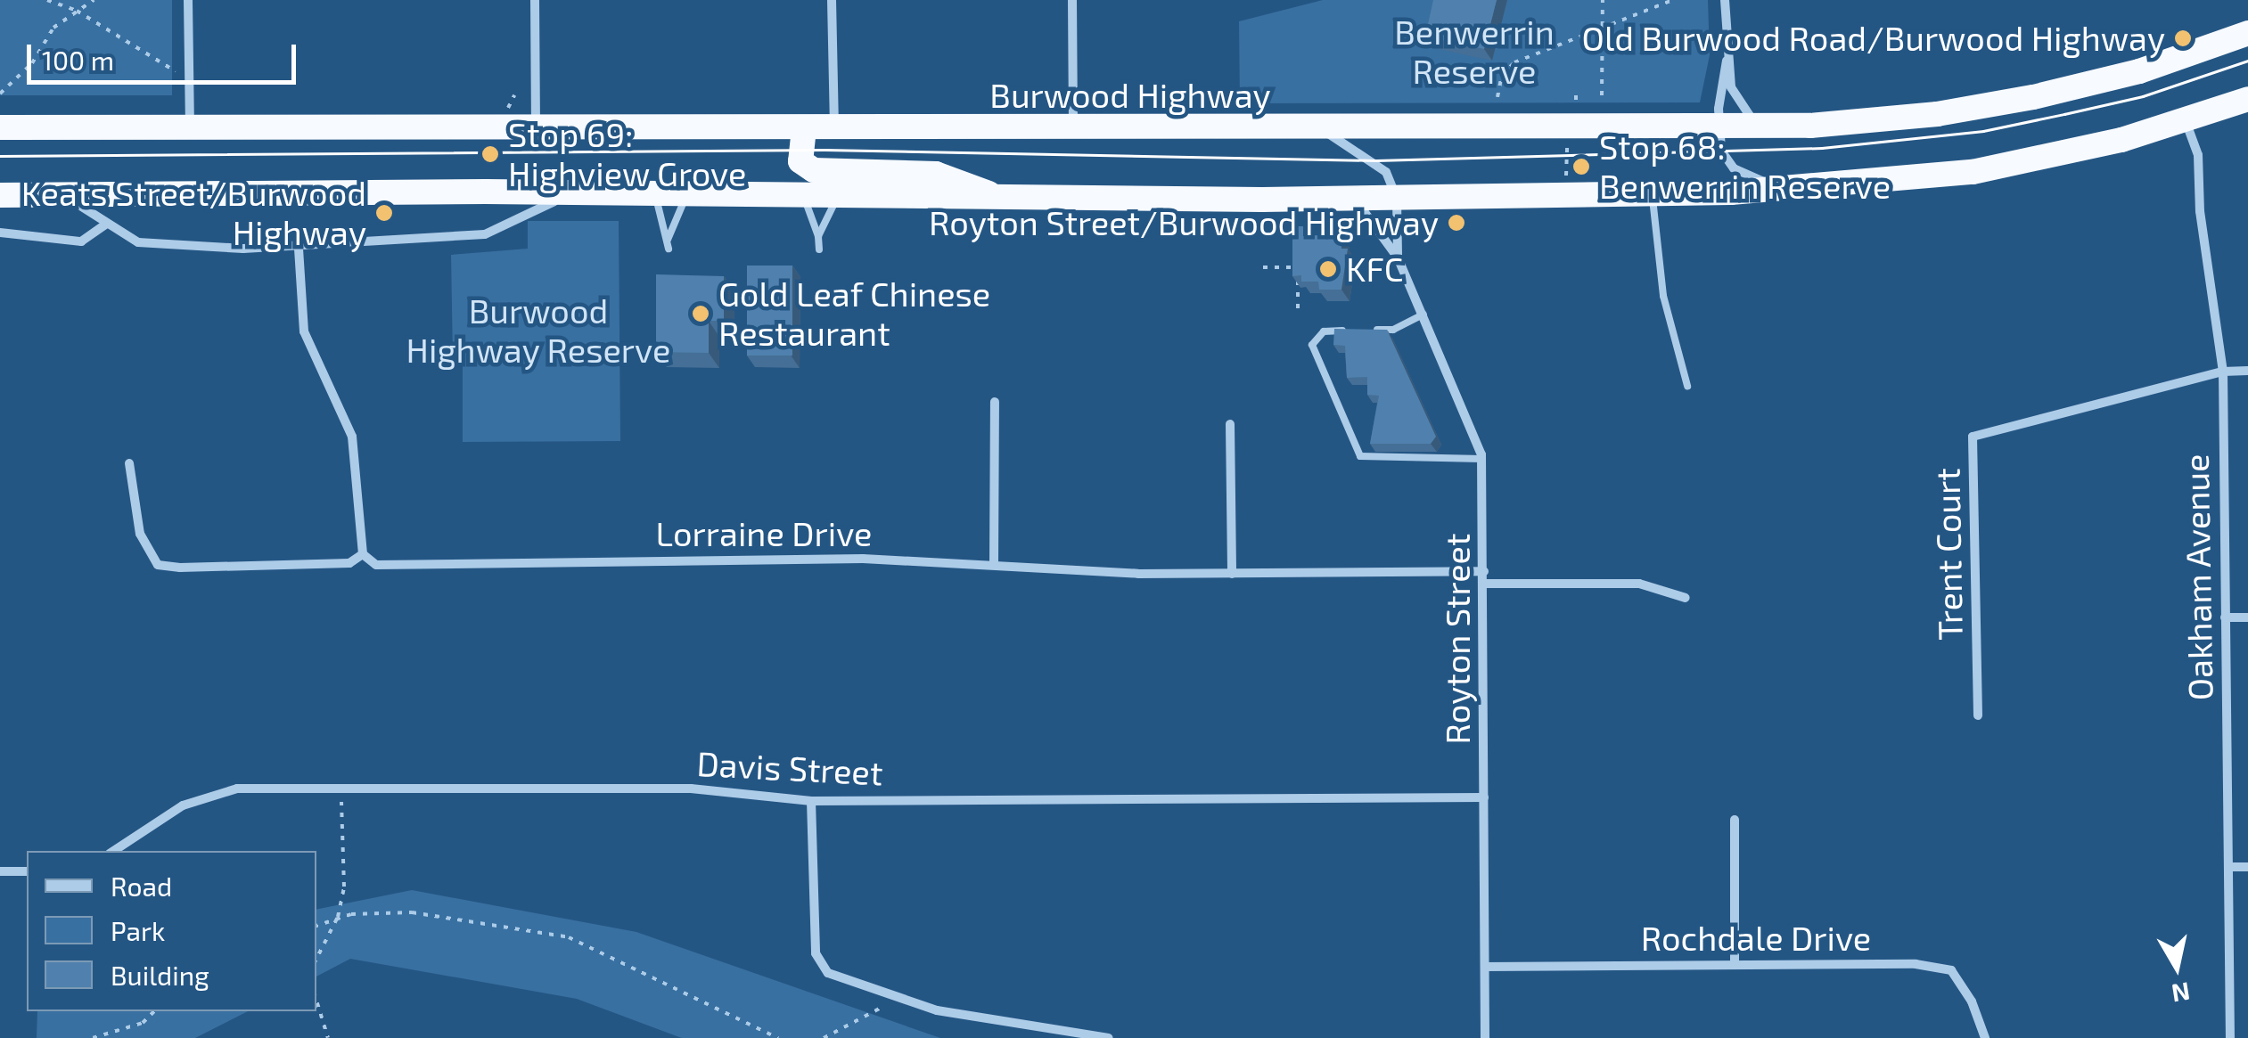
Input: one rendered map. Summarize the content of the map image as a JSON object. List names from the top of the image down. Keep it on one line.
{"streets":{"highway":["Burwood Highway"],"street":["Lorraine Drive","Trent Court","Oakham Avenue","Royton Street","Davis Street","Rochdale Drive"]},"crossings":[["Burwood Highway","Royton Street"],["Lorraine Drive","Royton Street"],["Trent Court","Oakham Avenue"],["Royton Street","Davis Street"],["Royton Street","Rochdale Drive"]],"parks":["Benwerrin Reserve","Burwood Highway Reserve"],"places":["Old Burwood Road/Burwood Highway","Stop 69: Highview Grove","Stop 68: Benwerrin Reserve","Keats Street/Burwood Highway","Royton Street/Burwood Highway","KFC","Gold Leaf Chinese Restaurant"],"legend":["Road","Park","Building"],"scale_bar":"100 m","north":"bottom"}
